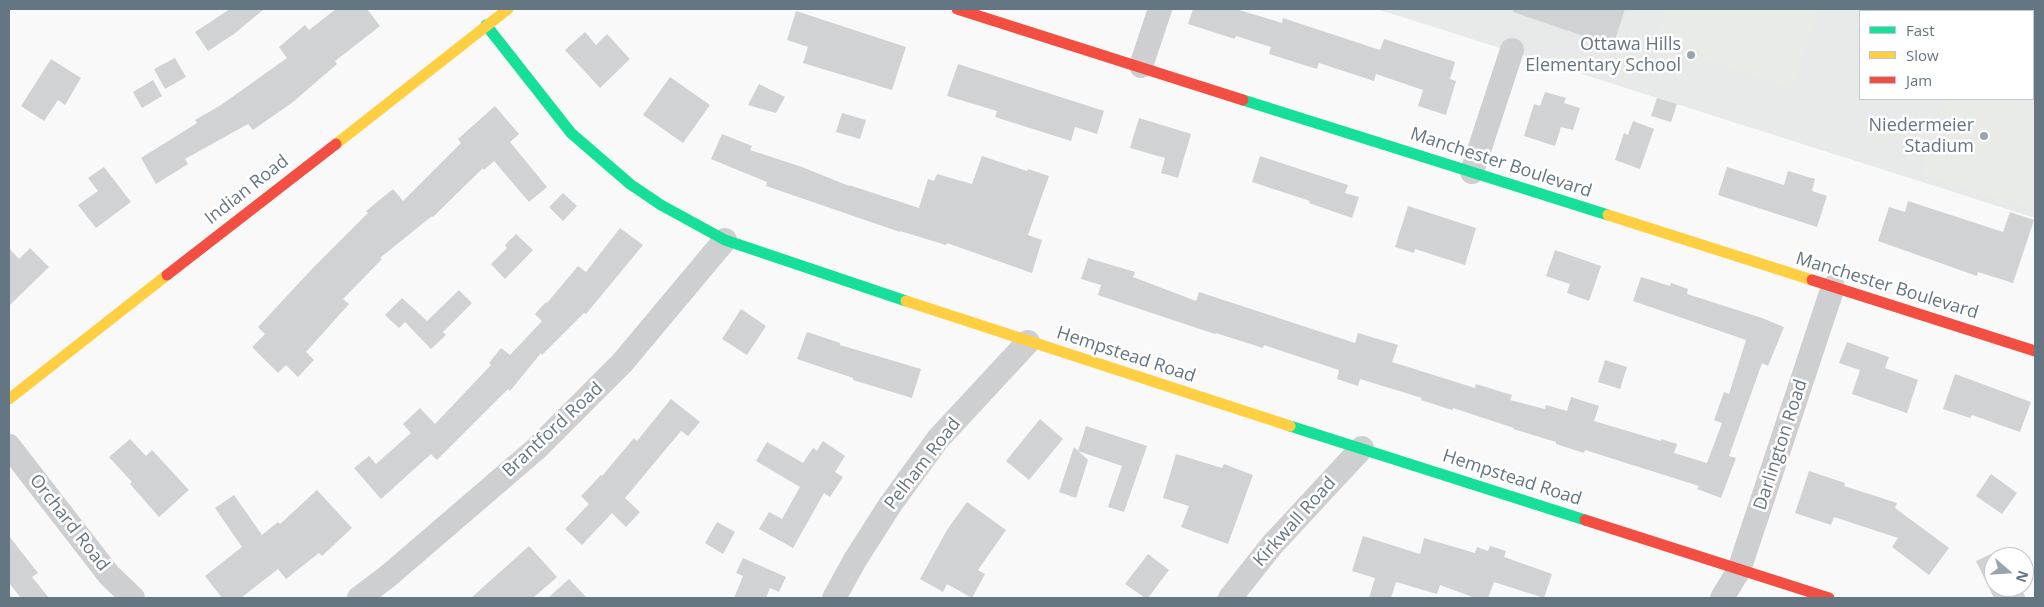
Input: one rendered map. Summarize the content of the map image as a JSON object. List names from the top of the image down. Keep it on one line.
{"streets":{"street":["Manchester Boulevard","Indian Road","Hempstead Road","Brantford Road","Darlington Road","Pelham Road","Kirkwall Road","Orchard Road"]},"crossings":[["Manchester Boulevard","Darlington Road"],["Indian Road","Hempstead Road"],["Hempstead Road","Brantford Road"],["Hempstead Road","Darlington Road"],["Hempstead Road","Pelham Road"],["Hempstead Road","Kirkwall Road"]],"places":["Ottawa Hills Elementary School","Niedermeier Stadium"],"legend":["Fast","Slow","Jam"],"north":"right"}
